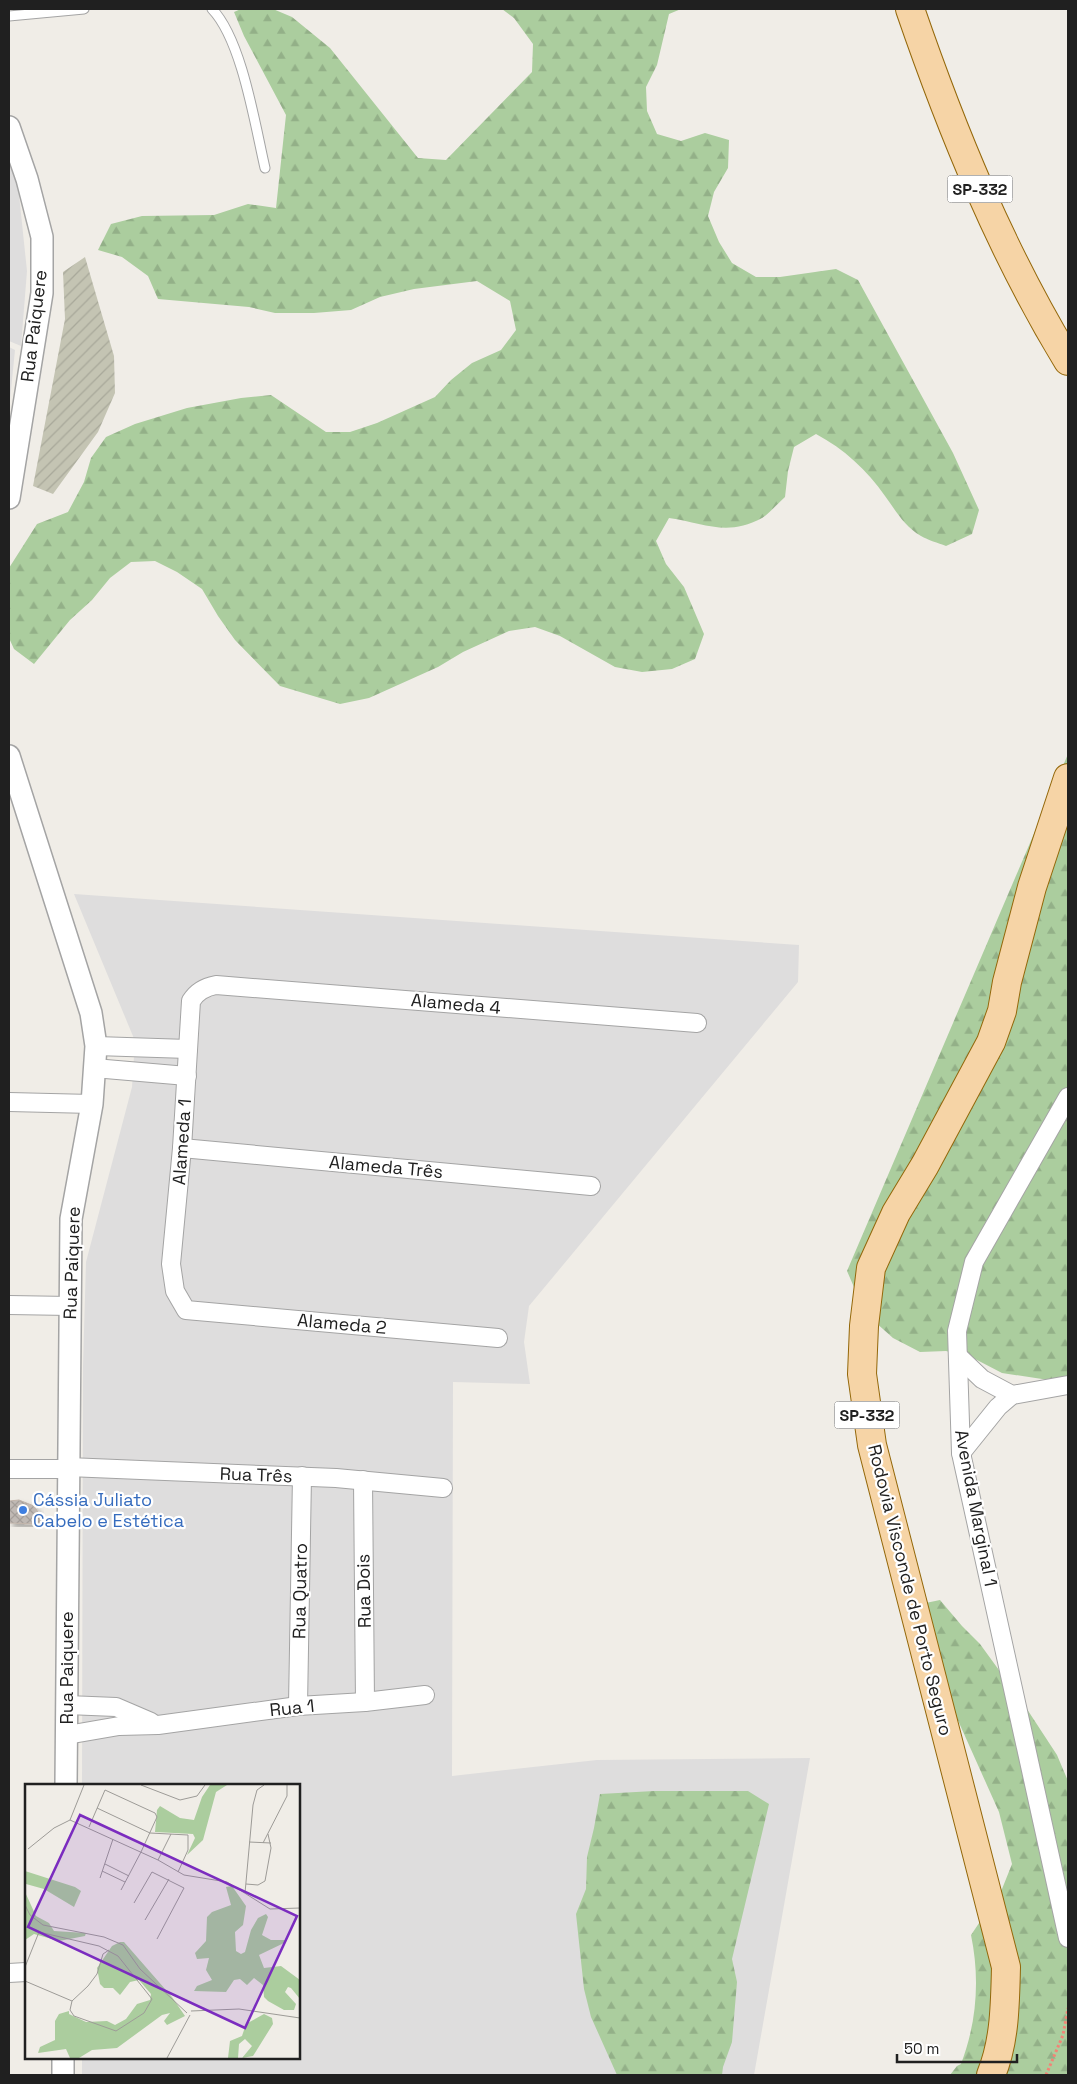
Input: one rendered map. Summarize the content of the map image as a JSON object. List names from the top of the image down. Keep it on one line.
{"streets":{"main road":["SP-332","Rodovia Visconde de Porto Seguro"],"street":["Rua Paiquere","Alameda 4","Alameda 1","Alameda Três","Alameda 2","Rua Três","Avenida Marginal 1","Rua Quatro","Rua Dois","Rua 1"]},"crossings":[["Rua Paiquere","Rua Três"],["Rua Paiquere","Rua 1"],["Alameda 4","Alameda 1"],["Alameda 1","Alameda Três"],["Alameda 1","Alameda 2"],["Rua Três","Rua Quatro"],["Rua Três","Rua Dois"],["Rua Quatro","Rua 1"],["Rua Dois","Rua 1"]],"places":["Cássia Juliato Cabelo e Estética"],"scale_bar":"50 m"}
